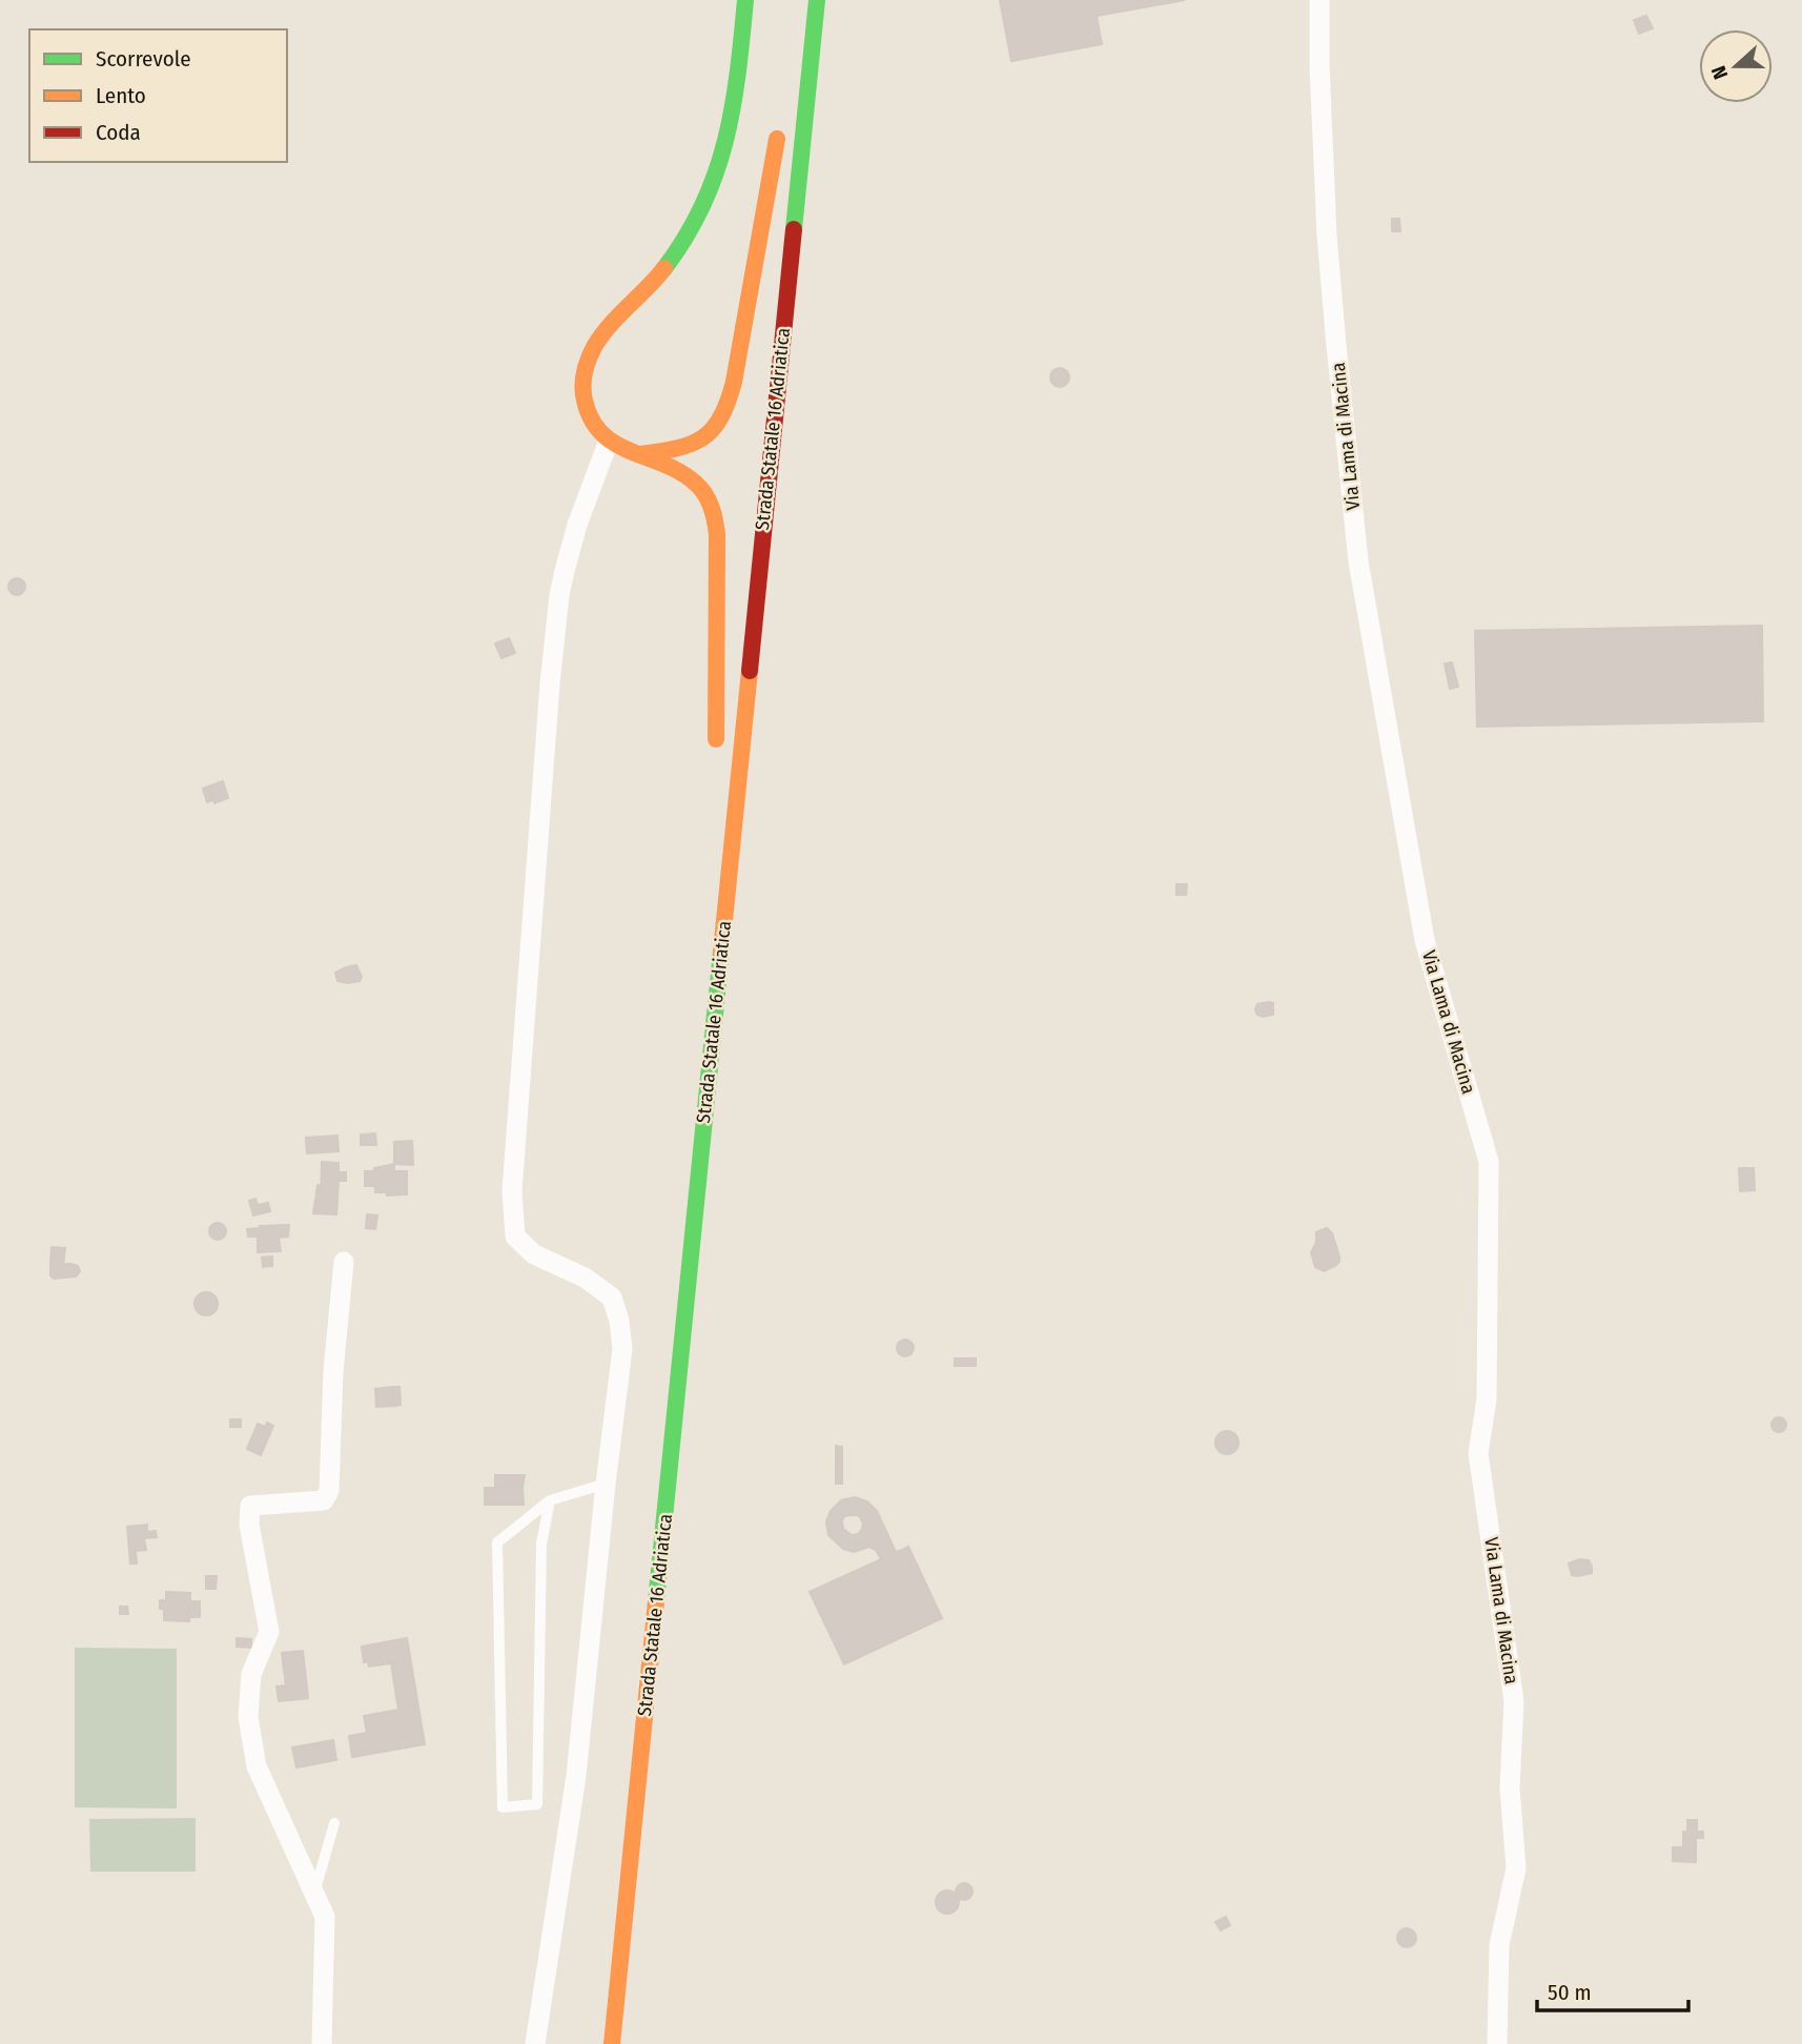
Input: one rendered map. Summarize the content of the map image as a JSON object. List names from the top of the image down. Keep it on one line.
{"streets":{"highway":["Strada Statale 16 Adriatica"],"street":["Via Lama di Macina"]},"legend":["Scorrevole","Lento","Coda"],"scale_bar":"50 m","north":"left"}
